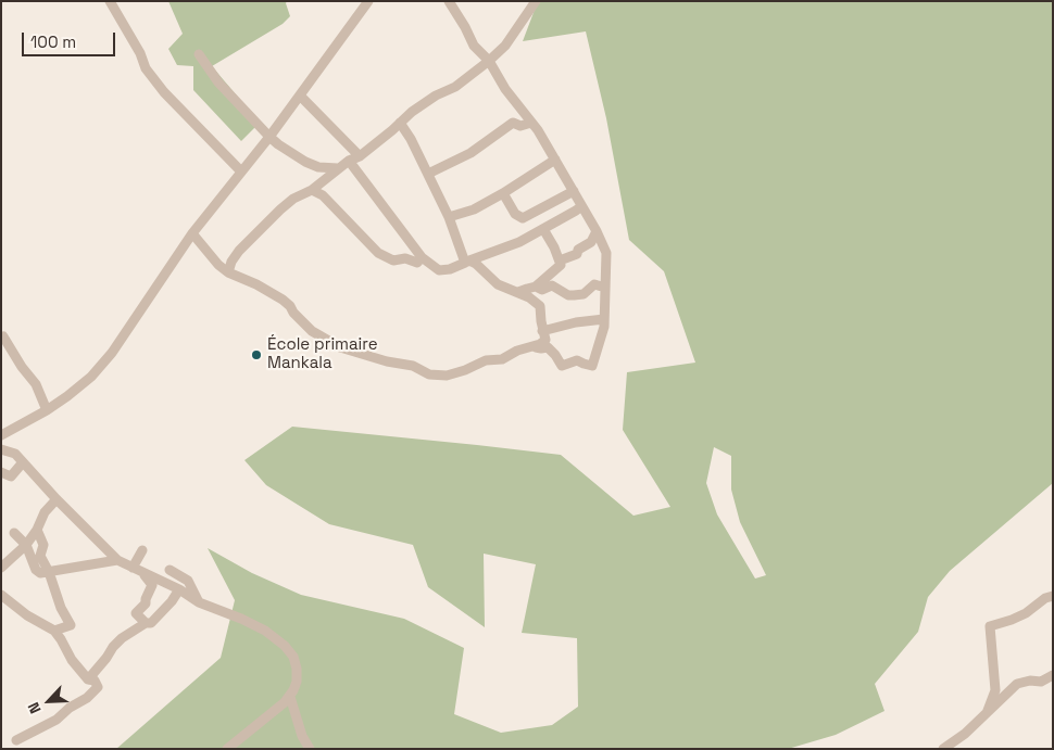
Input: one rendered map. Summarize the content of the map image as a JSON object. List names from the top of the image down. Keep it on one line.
{"places":["École primaire Mankala"],"scale_bar":"100 m","north":"bottom left"}
